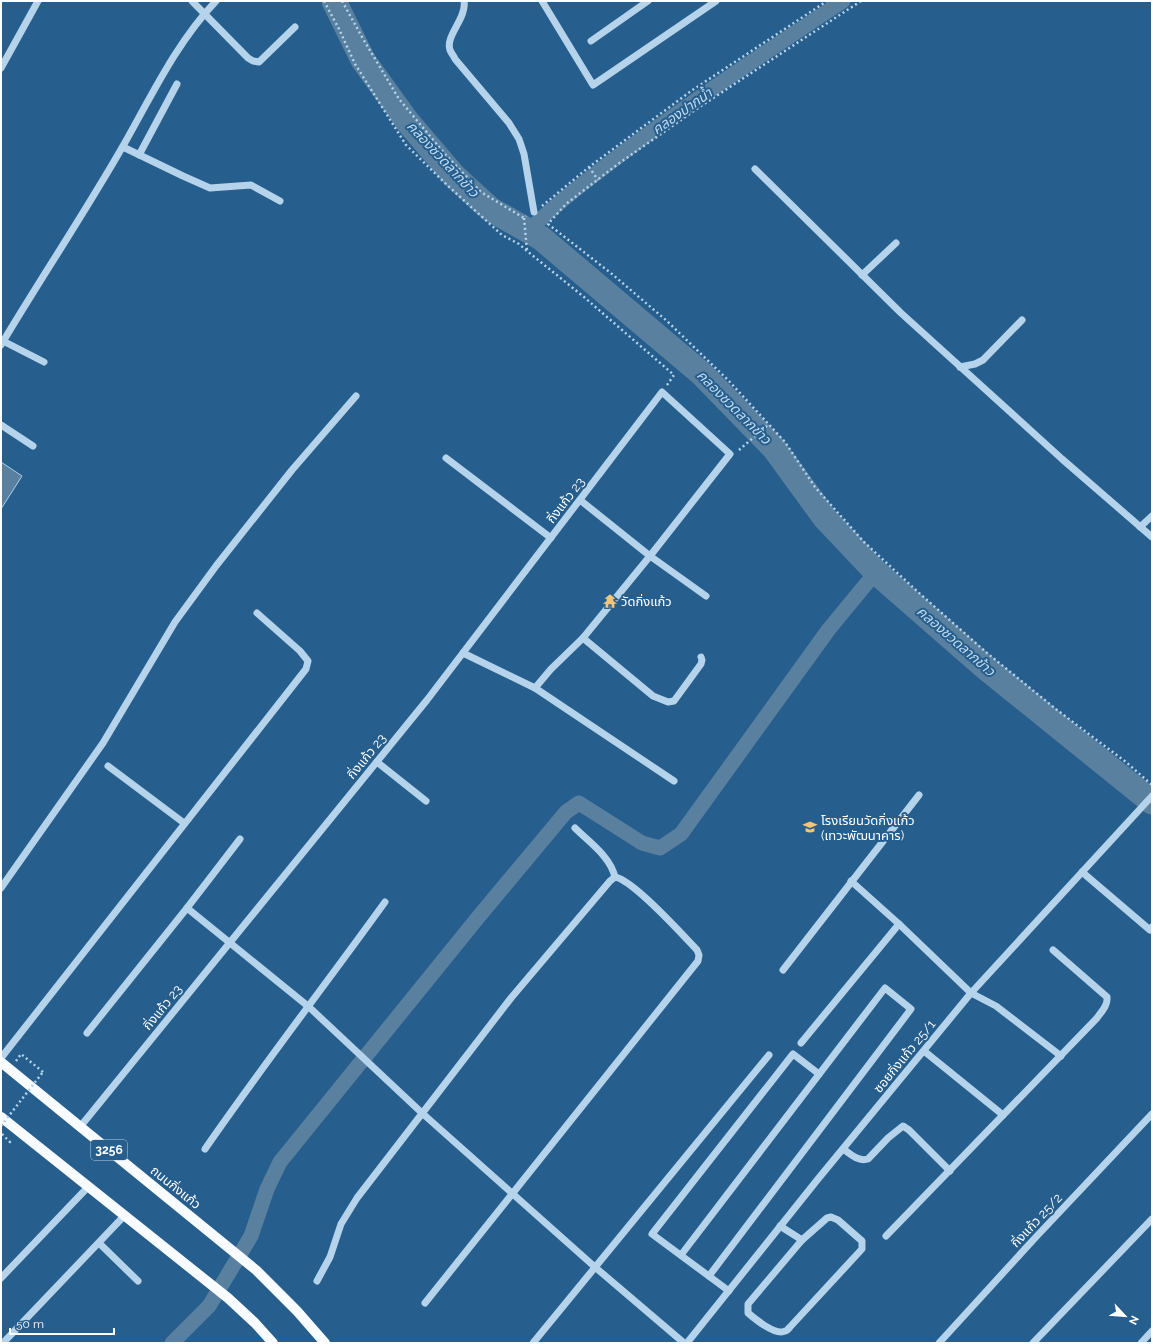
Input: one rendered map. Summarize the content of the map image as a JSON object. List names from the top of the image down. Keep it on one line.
{"streets":{"main road":["3256","ถนนกิ่งแก้ว"],"street":["กิ่งแก้ว 23","ซอยกิ่งแก้ว 25/1","กิ่งแก้ว 25/2"]},"crossings":[["กิ่งแก้ว 23","ถนนกิ่งแก้ว"]],"water":["คลองปากน้ำ","คลองชวดลากข้าว"],"places":{"temple":["วัดกิ่งแก้ว"],"school or university":["โรงเรียนวัดกิ่งแก้ว (เทวะพัฒนาคาร)"]},"scale_bar":"50 m","north":"bottom right"}
